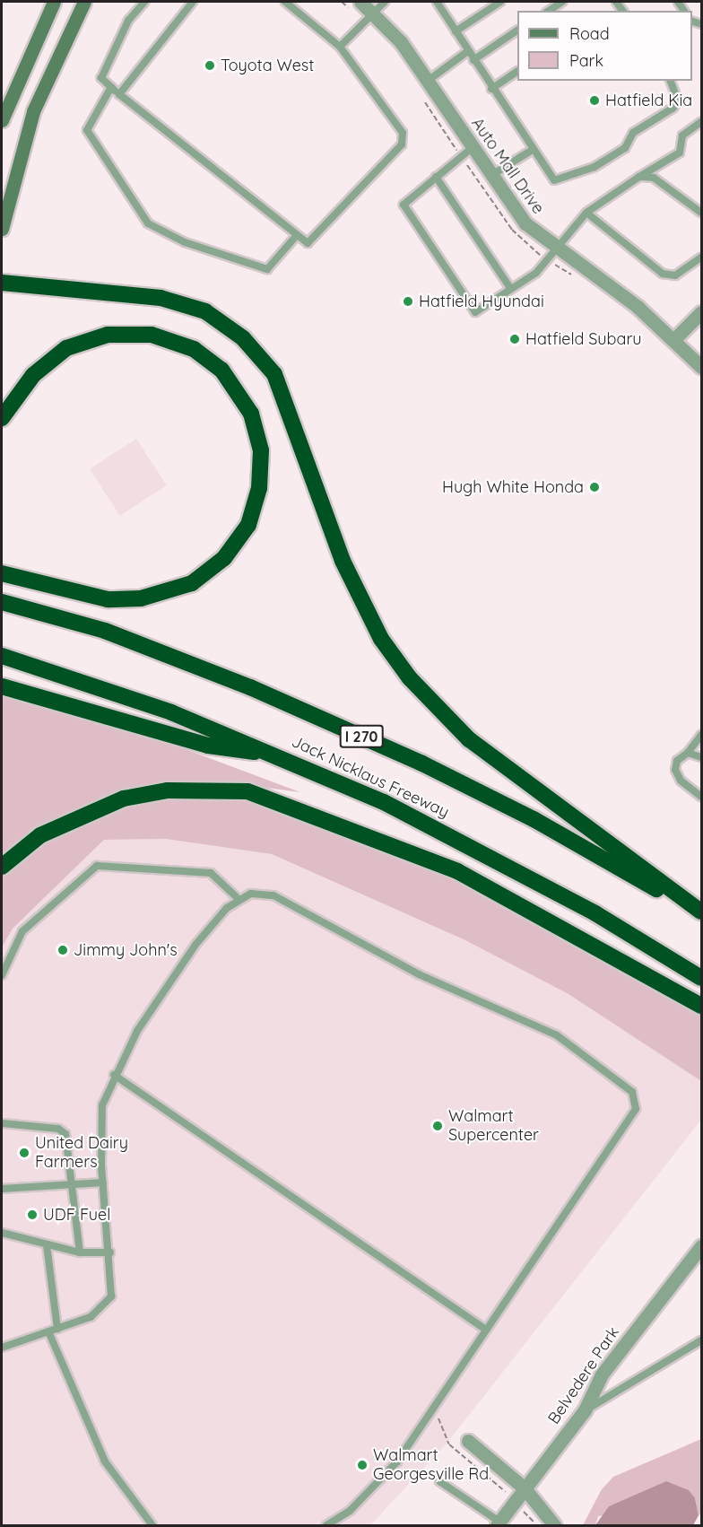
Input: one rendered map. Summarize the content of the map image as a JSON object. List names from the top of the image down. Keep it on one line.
{"streets":{"highway":["I 270","Jack Nicklaus Freeway"],"street":["Auto Mall Drive","Belvedere Park"]},"places":["Toyota West","Hatfield Kia","Hatfield Hyundai","Hatfield Subaru","Hugh White Honda","Jimmy John's","Walmart Supercenter","United Dairy Farmers","UDF Fuel","Walmart Georgesville Rd"],"legend":["Road","Park"]}
